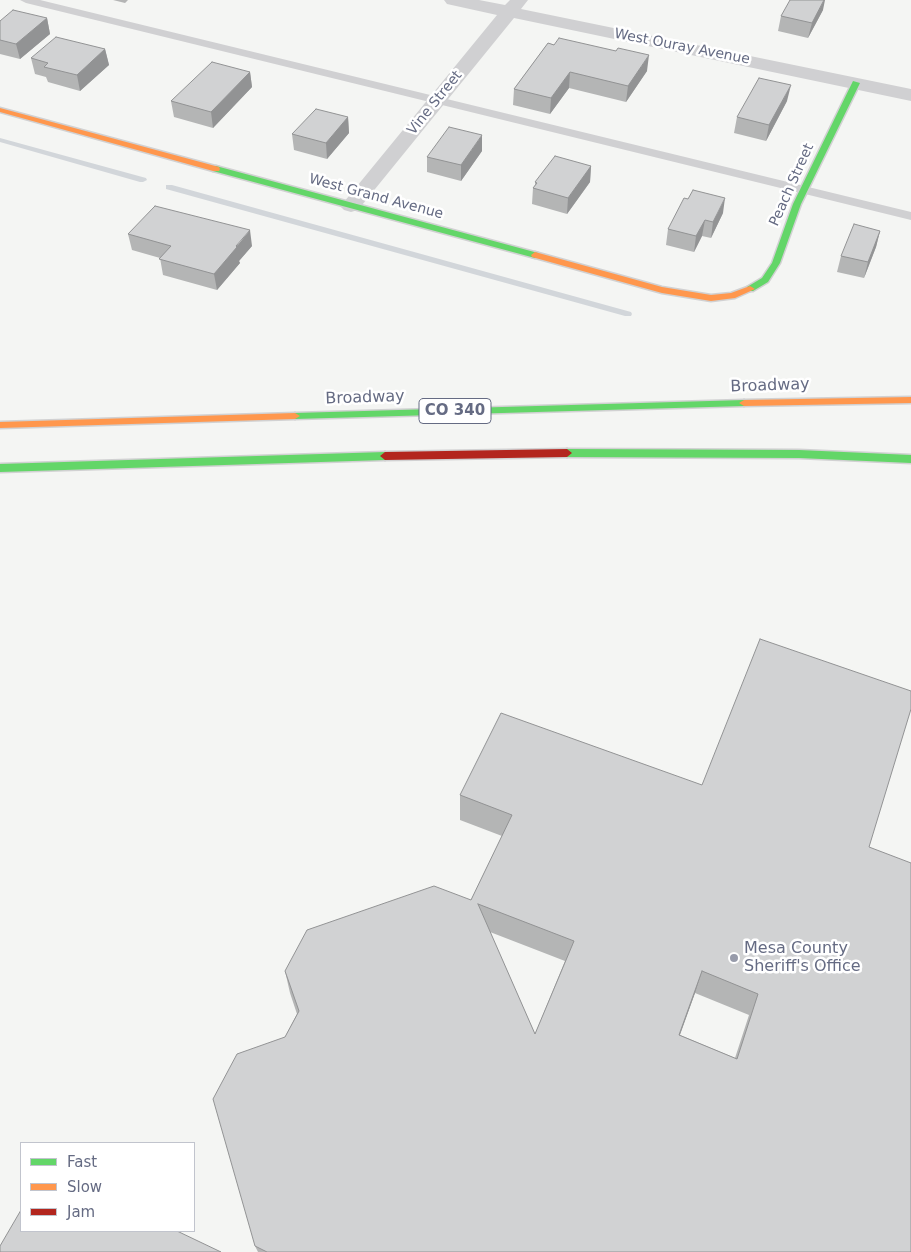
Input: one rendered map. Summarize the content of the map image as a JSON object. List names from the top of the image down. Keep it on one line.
{"streets":{"main road":["Peach Street","West Grand Avenue","Broadway","CO 340"],"street":["West Ouray Avenue","Vine Street"]},"crossings":[["West Ouray Avenue","Vine Street"],["West Ouray Avenue","Peach Street"],["Vine Street","West Grand Avenue"],["Peach Street","West Grand Avenue"]],"places":["Mesa County Sheriff's Office"],"legend":["Fast","Slow","Jam"]}
